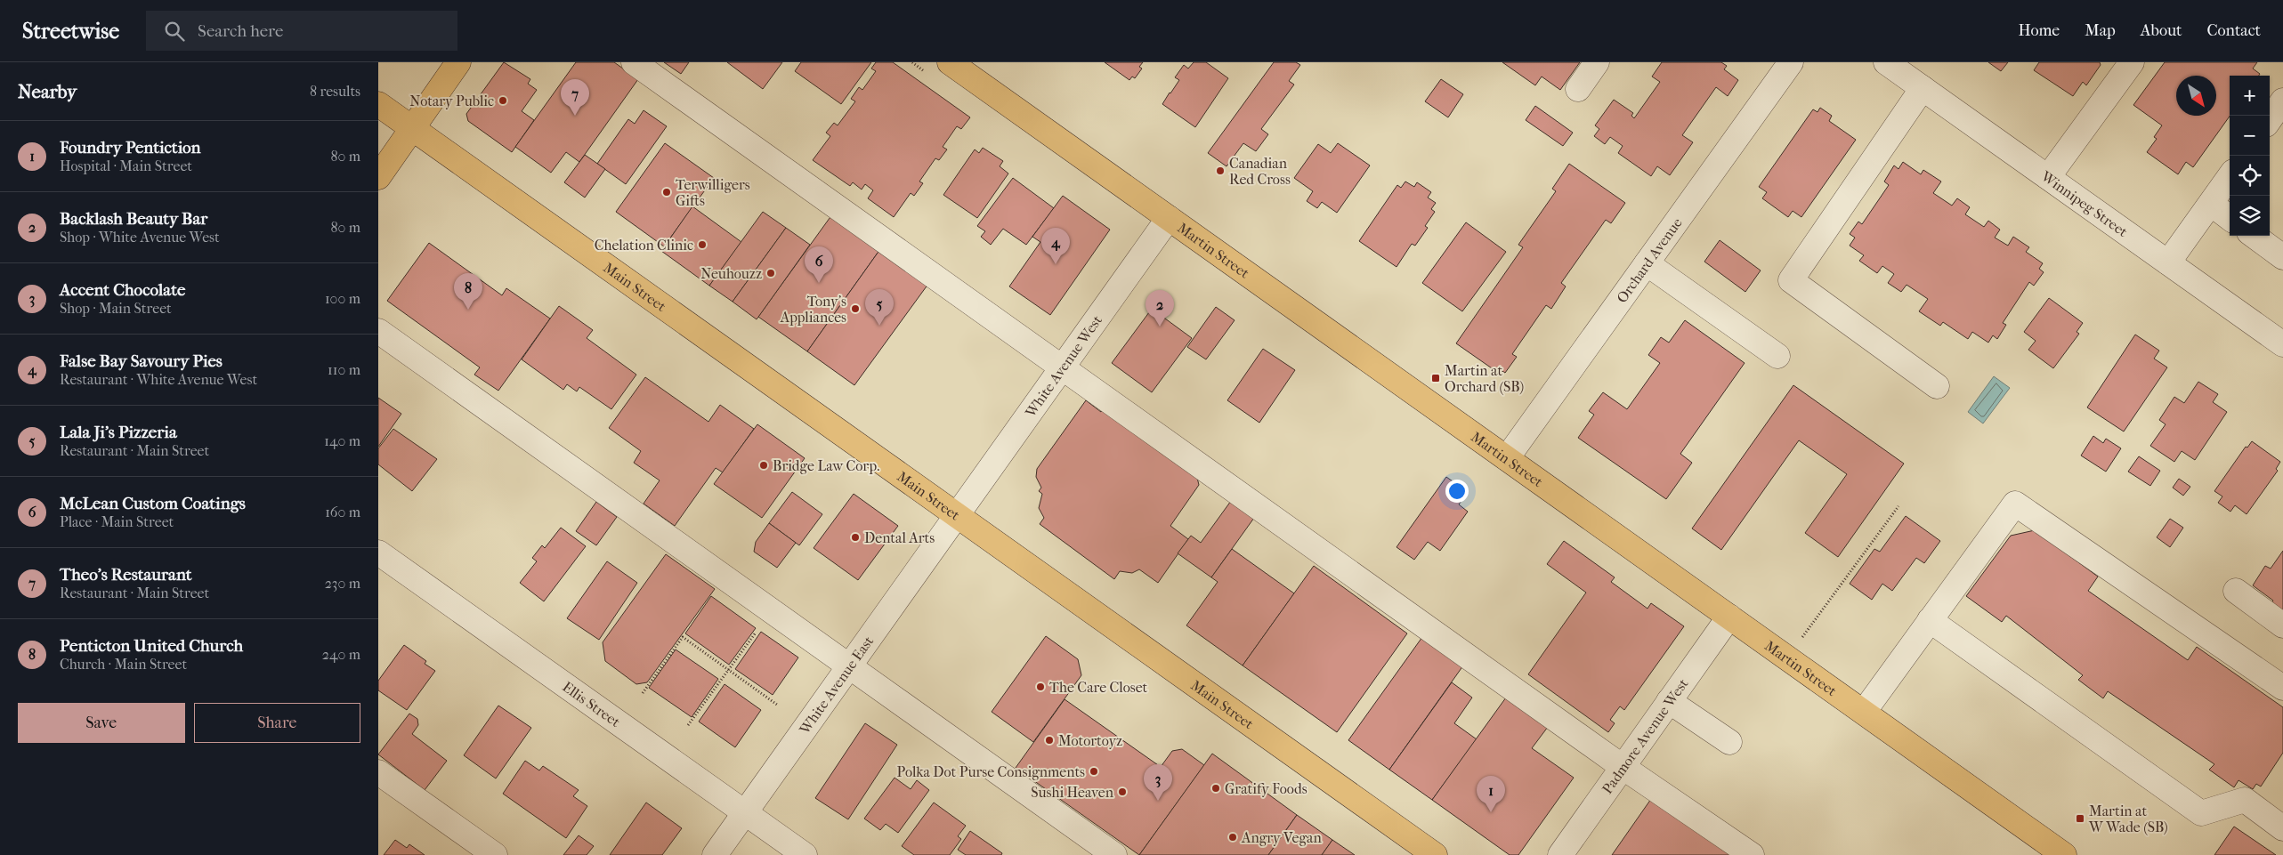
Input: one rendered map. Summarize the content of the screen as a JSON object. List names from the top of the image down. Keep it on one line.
{"streets":{"main road":["Martin Street","Main Street"],"street":["Winnipeg Street","Orchard Avenue","White Avenue West","White Avenue East","Ellis Street","Padmore Avenue West"]},"crossings":[["Martin Street","Orchard Avenue"],["Martin Street","White Avenue West"],["Martin Street","Padmore Avenue West"],["Main Street","White Avenue West"],["Main Street","White Avenue East"],["White Avenue West","White Avenue East"],["White Avenue East","Ellis Street"]],"places":{"other":["Notary Public","Canadian Red Cross","Terwilligers Gifts","Chelation Clinic","Neuhouzz","Tony's Appliances","Bridge Law Corp.","Dental Arts","The Care Closet","Motortoyz","Polka Dot Purse Consignments","Gratify Foods","Sushi Heaven","Angry Vegan"],"transit":["Martin at Orchard (SB)","Martin at W Wade (SB)"]},"north":"bottom right","page":{"header":"Streetwise","search":"Search here","nav":["Home","Map","About","Contact"],"heading":["Nearby","8 results"],"map_buttons":["+","−"],"pins":["7","4","6","8","5","2","3","1"],"list":[{"mark":"1","name":"Foundry Pentiction","note":"Hospital · Main Street","value":"80 m"},{"mark":"2","name":"Backlash Beauty Bar","note":"Shop · White Avenue West","value":"80 m"},{"mark":"3","name":"Accent Chocolate","note":"Shop · Main Street","value":"100 m"},{"mark":"4","name":"False Bay Savoury Pies","note":"Restaurant · White Avenue West","value":"110 m"},{"mark":"5","name":"Lala Ji's Pizzeria","note":"Restaurant · Main Street","value":"140 m"},{"mark":"6","name":"McLean Custom Coatings","note":"Place · Main Street","value":"160 m"},{"mark":"7","name":"Theo's Restaurant","note":"Restaurant · Main Street","value":"230 m"},{"mark":"8","name":"Penticton United Church","note":"Church · Main Street","value":"240 m"}],"buttons":["Save","Share"]}}
